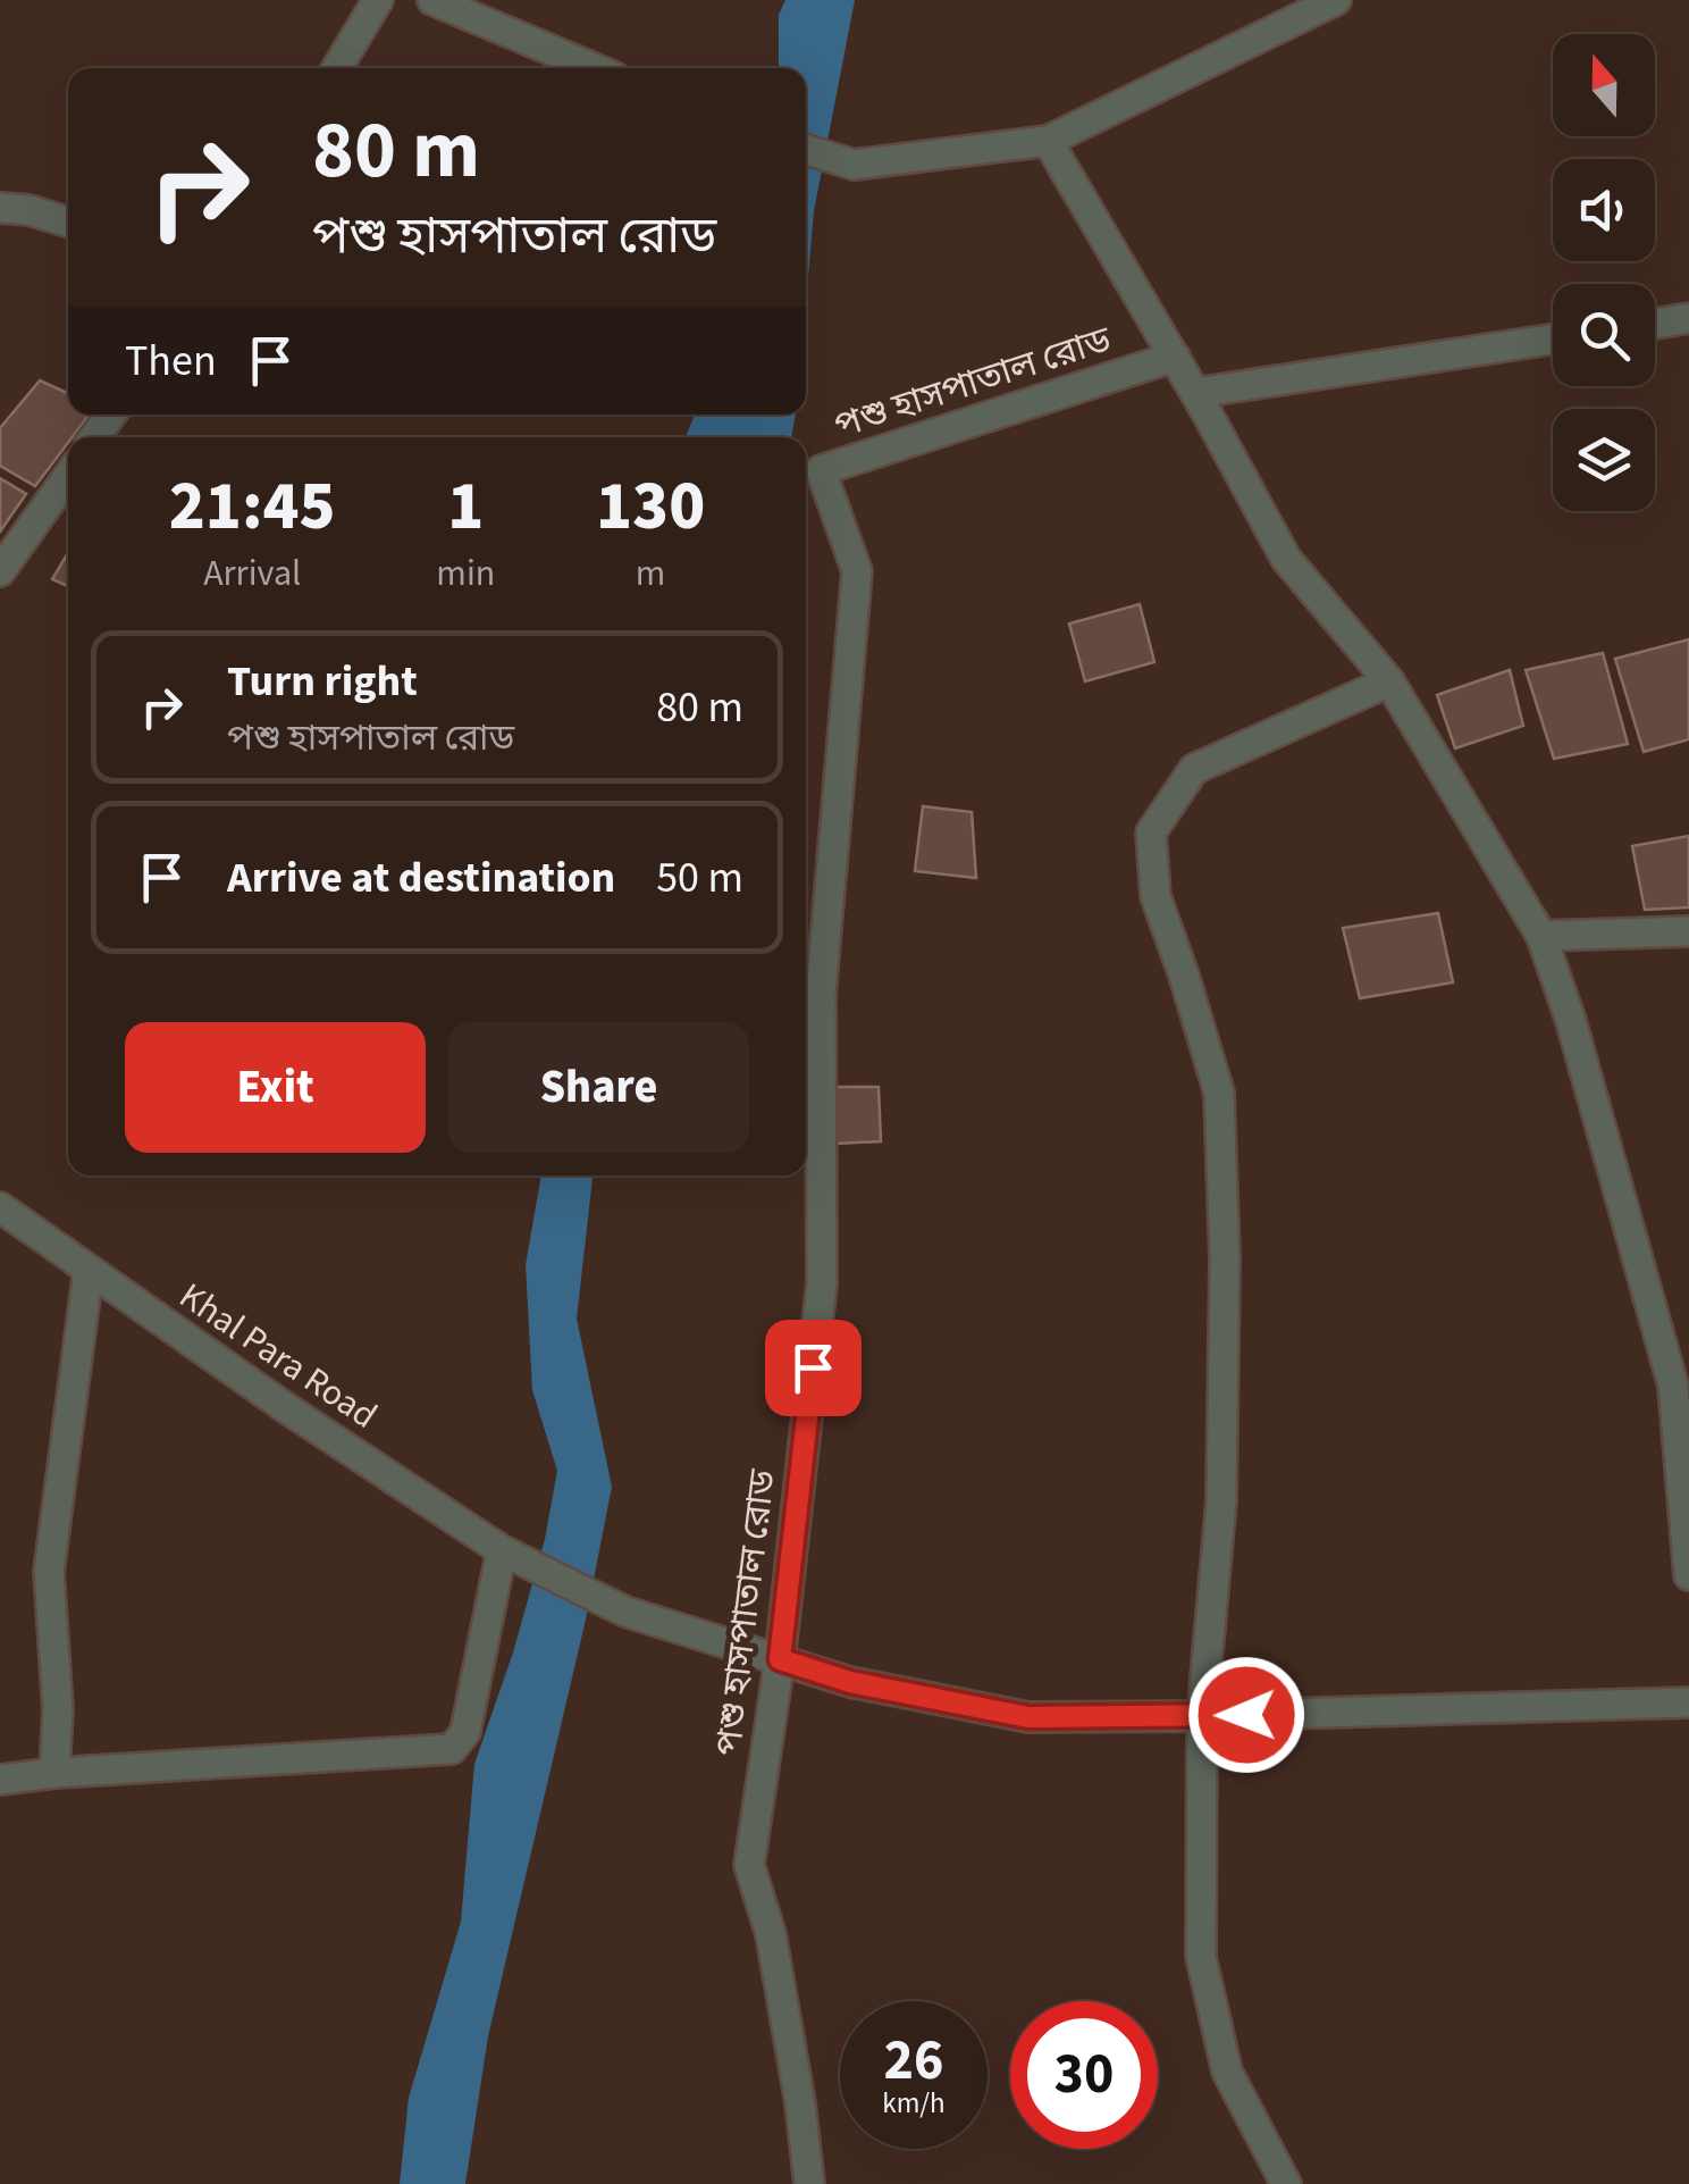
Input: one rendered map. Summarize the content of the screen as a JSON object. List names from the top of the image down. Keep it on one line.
{"streets":{"street":["পশু হাসপাতাল রোড","Khal Para Road"]},"crossings":[["পশু হাসপাতাল রোড","Khal Para Road"]],"north":"top","page":{"turn":["80 m","পশু হাসপাতাল রোড"],"then":"Then","eta":["21:45","Arrival","1","min","130","m"],"list":[{"name":"Turn right","note":"পশু হাসপাতাল রোড","value":"80 m"},{"name":"Arrive at destination","value":"50 m"}],"buttons":["Exit","Share"],"speed":"26 km/h","limit":"30"}}
